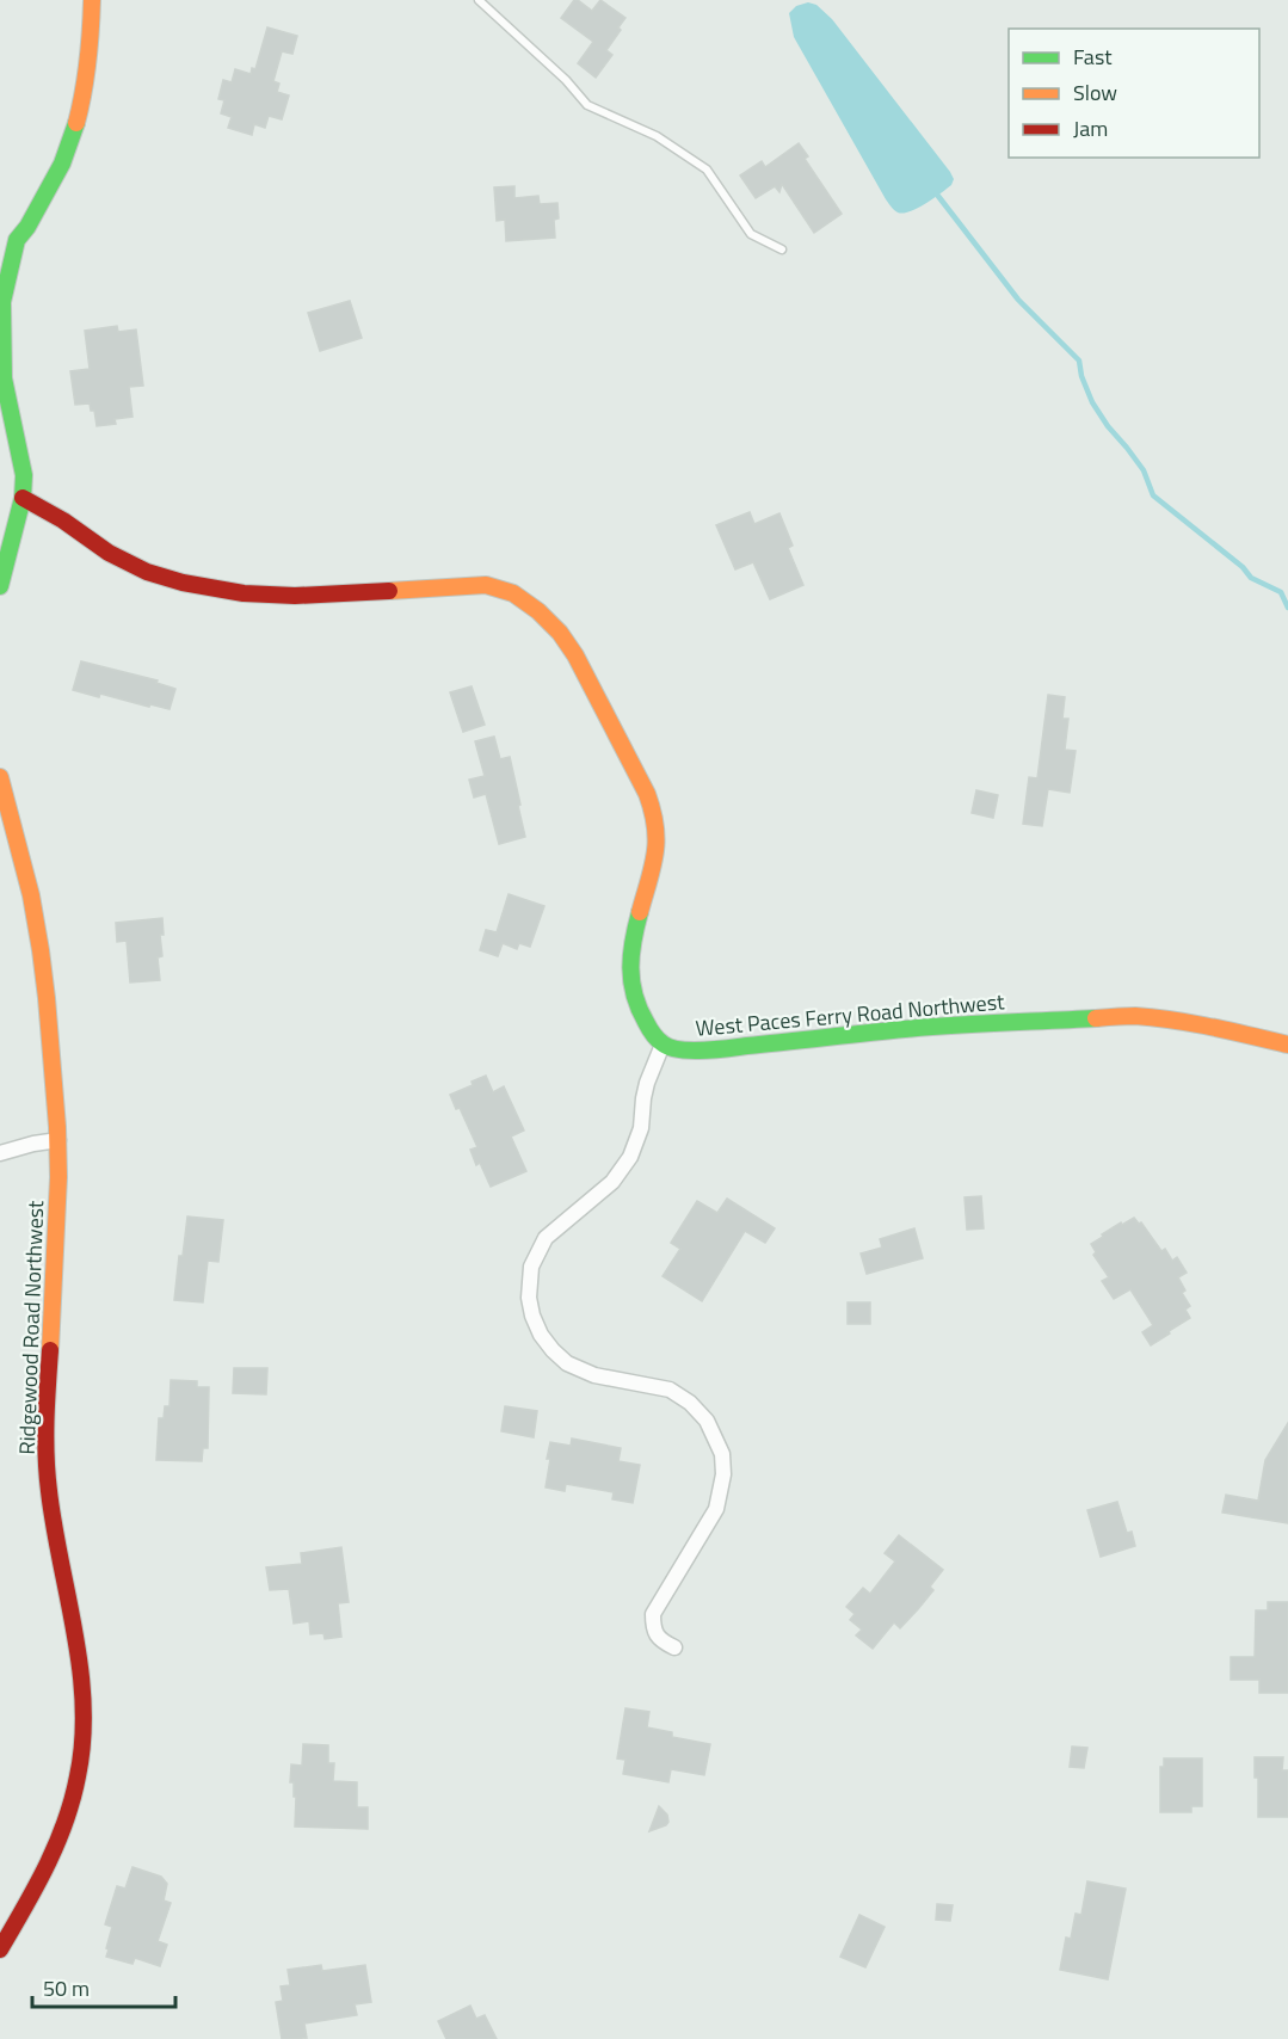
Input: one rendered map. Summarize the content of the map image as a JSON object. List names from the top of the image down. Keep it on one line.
{"streets":{"street":["West Paces Ferry Road Northwest","Ridgewood Road Northwest"]},"legend":["Fast","Slow","Jam"],"scale_bar":"50 m"}
